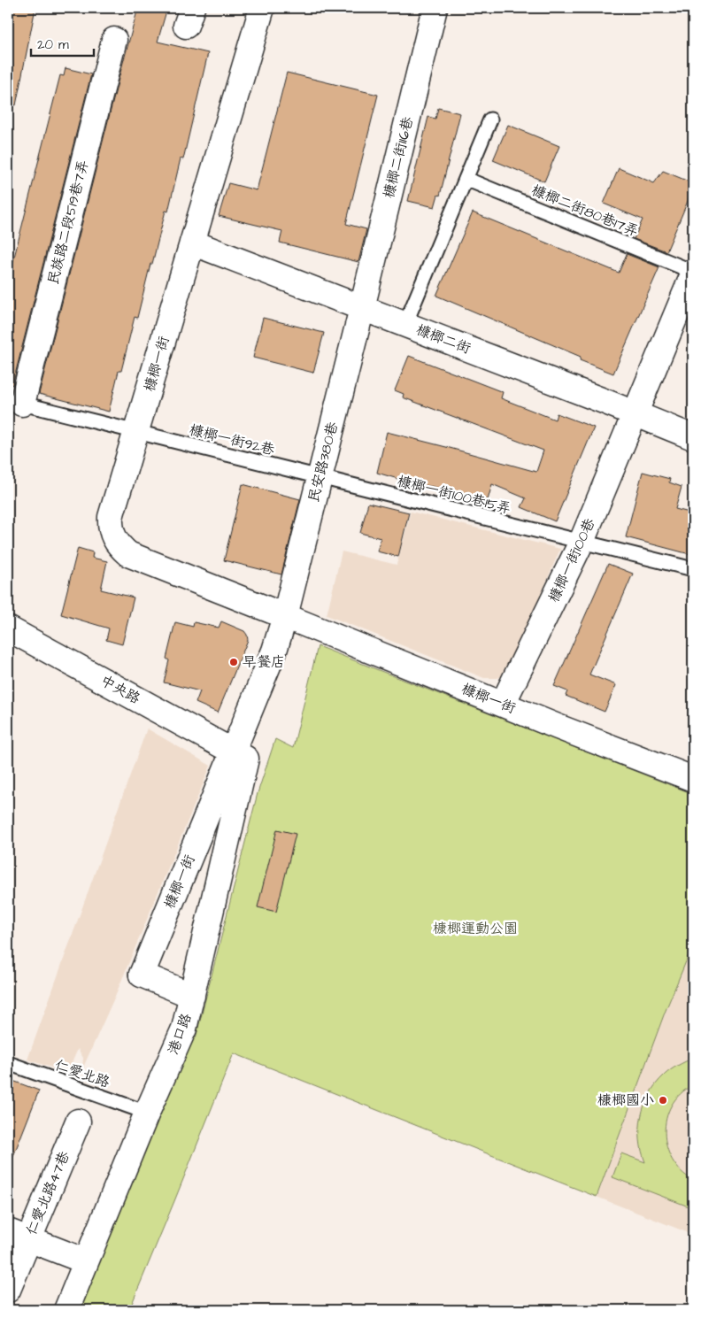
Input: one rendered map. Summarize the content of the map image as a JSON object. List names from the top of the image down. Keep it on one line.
{"streets":{"street":["槺榔二街116巷","民族路二段519巷7弄","槺榔二街","槺榔一街","民安路380巷","槺榔一街100巷","中央路","港口路","仁愛北路47巷"],"lane":["槺榔二街80巷17弄","槺榔一街92巷","槺榔一街100巷15弄","仁愛北路"]},"crossings":[["槺榔二街116巷","槺榔二街"],["槺榔二街116巷","民安路380巷"],["槺榔二街80巷17弄","槺榔一街100巷"],["民族路二段519巷7弄","槺榔一街92巷"],["槺榔二街","槺榔一街"],["槺榔二街","民安路380巷"],["槺榔二街","槺榔一街100巷"],["槺榔一街","槺榔一街92巷"],["槺榔一街","民安路380巷"],["槺榔一街","槺榔一街100巷"],["槺榔一街","中央路"],["槺榔一街","港口路"],["槺榔一街92巷","民安路380巷"],["槺榔一街92巷","槺榔一街100巷15弄"],["民安路380巷","槺榔一街100巷15弄"],["槺榔一街100巷15弄","槺榔一街100巷"],["中央路","港口路"],["港口路","仁愛北路"]],"parks":["槺榔運動公園"],"places":["早餐店","槺榔國小"],"scale_bar":"20 m"}
